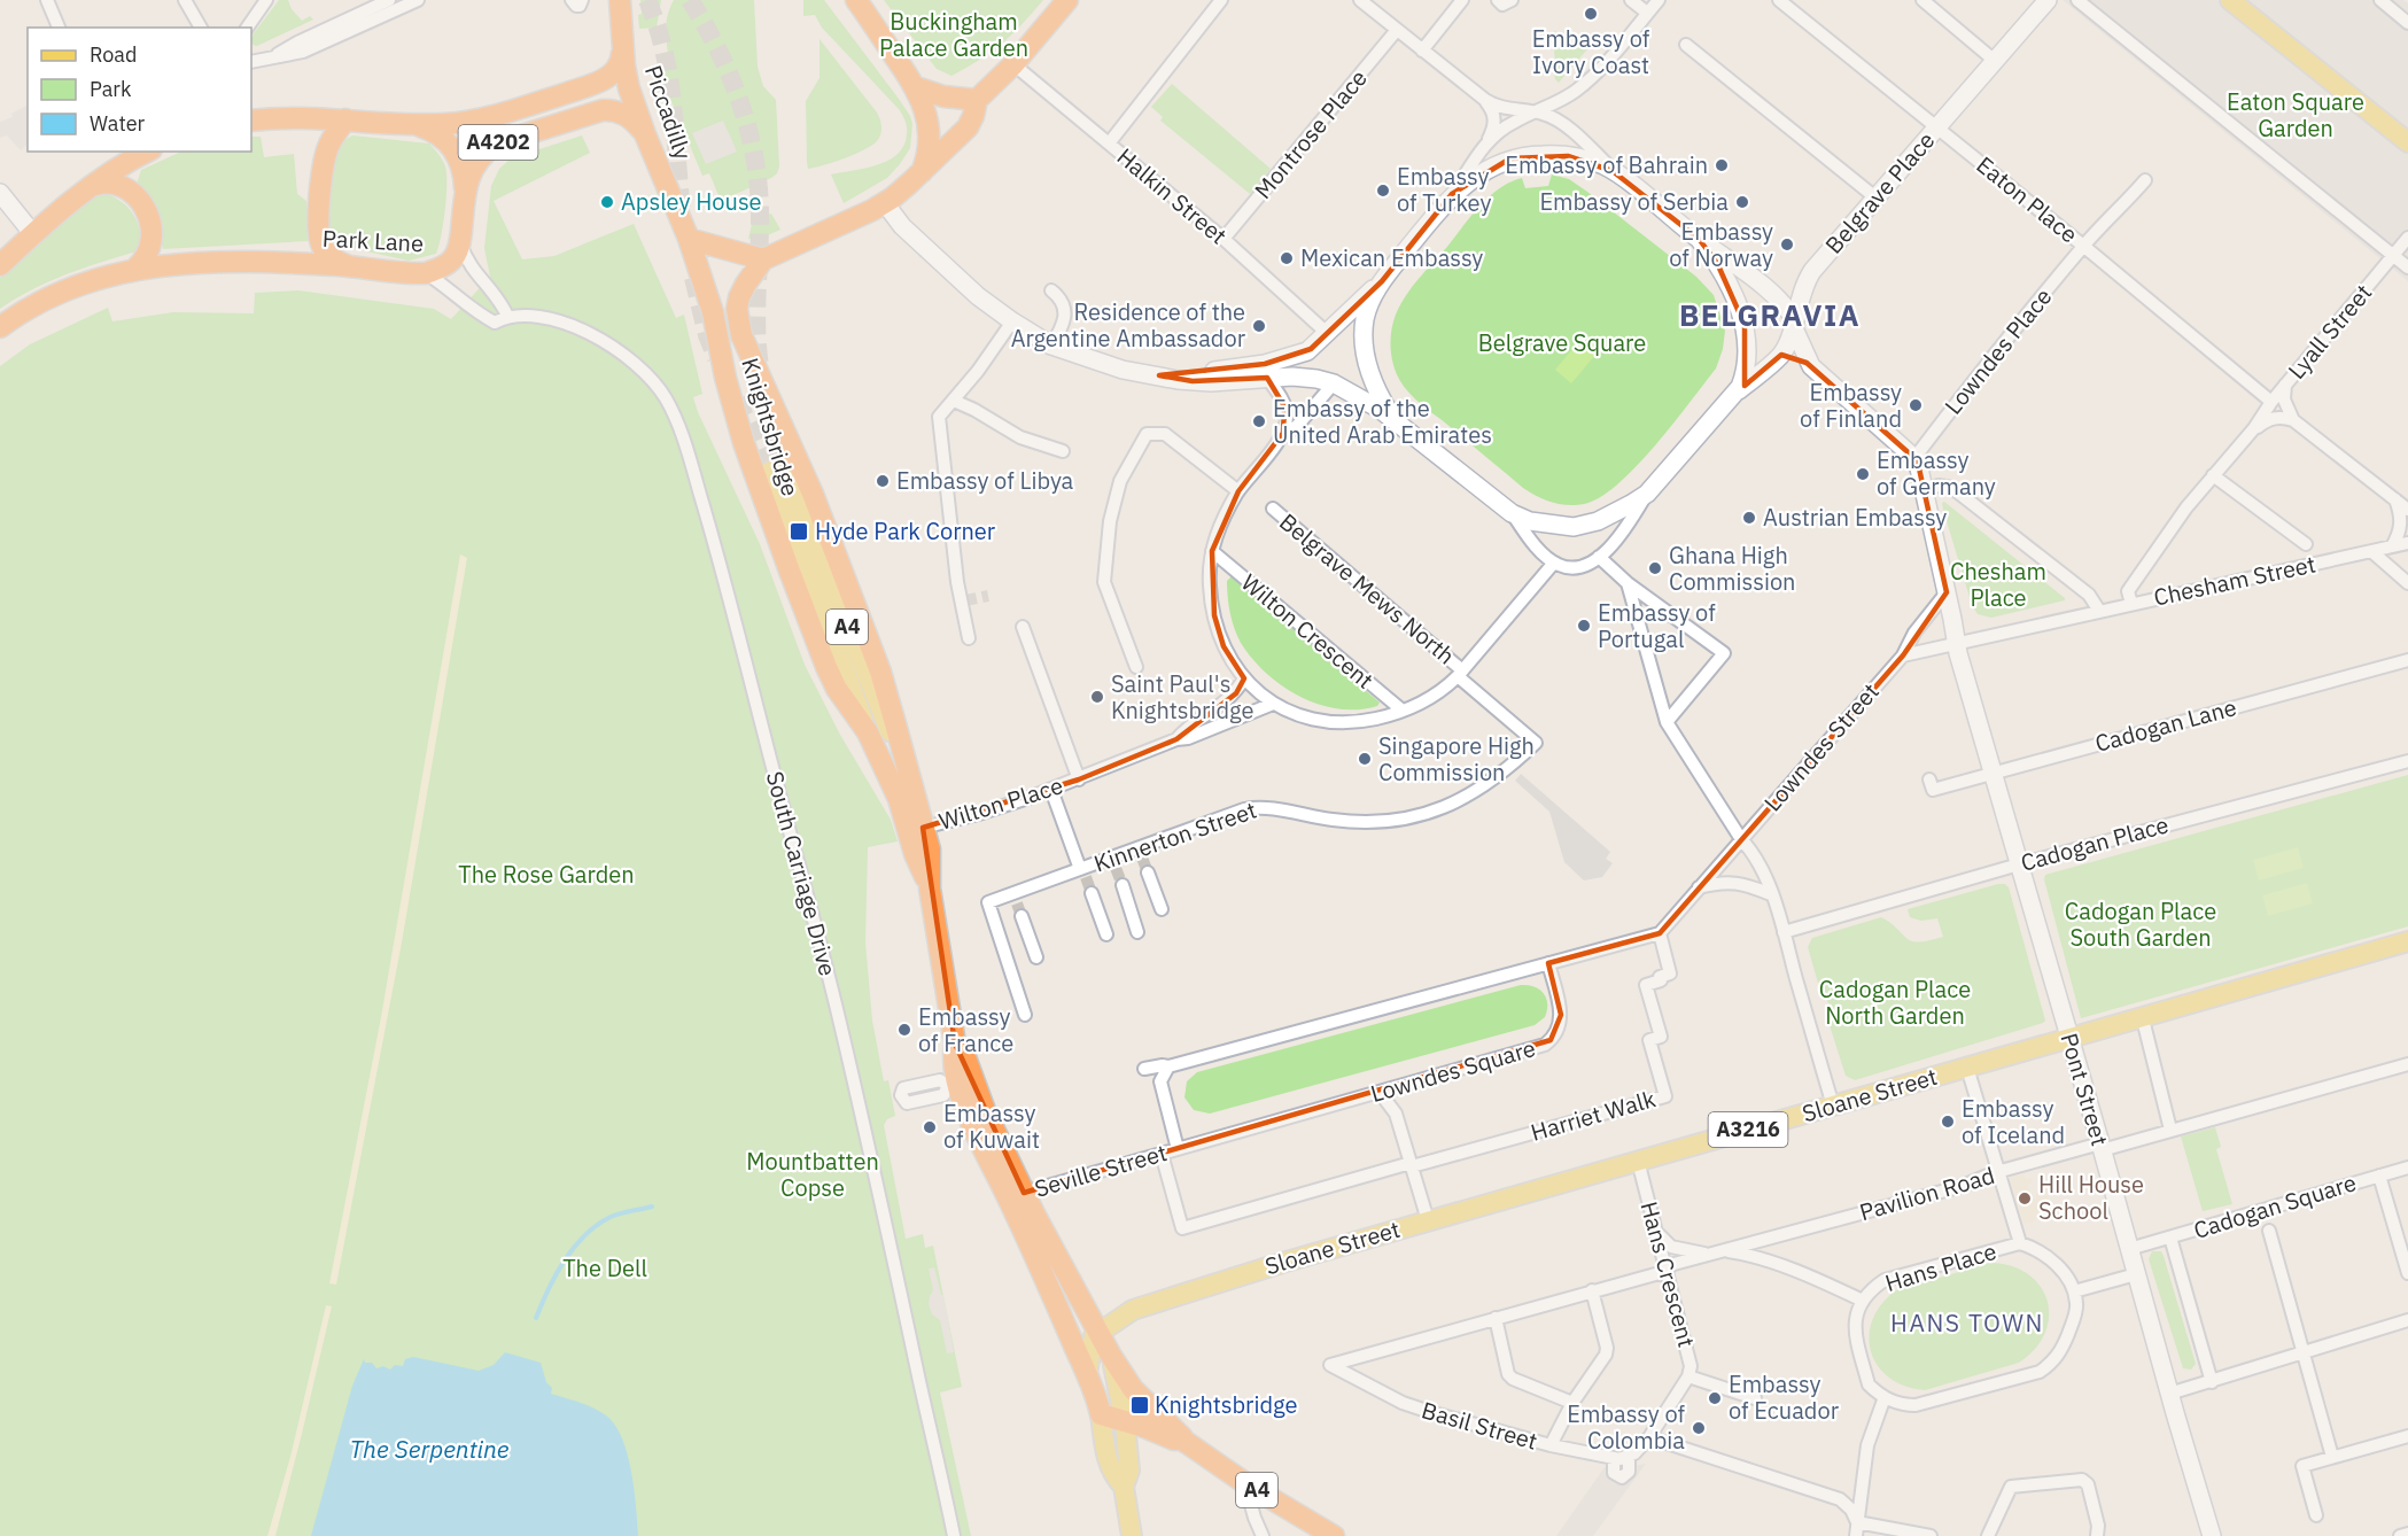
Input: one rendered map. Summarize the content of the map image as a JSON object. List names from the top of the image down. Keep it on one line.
{"streets":{"highway":["Piccadilly","A4202","Park Lane","Knightsbridge","A4"],"main road":["Belgrave Place","Pont Street","Sloane Street","A3216"],"street":["Montrose Place","Halkin Street","Eaton Place","Lyall Street","Lowndes Place","Chesham Street","Belgrave Mews North","Wilton Crescent","Cadogan Lane","Lowndes Street","Wilton Place","Kinnerton Street","Cadogan Place","South Carriage Drive","Lowndes Square","Harriet Walk","Seville Street","Pavilion Road","Cadogan Square","Hans Place","Hans Crescent","Basil Street"]},"crossings":[["Piccadilly","A4202"],["Piccadilly","Knightsbridge"],["Montrose Place","Halkin Street"],["A4202","Park Lane"],["A4202","South Carriage Drive"],["Belgrave Place","Eaton Place"],["Eaton Place","Lyall Street"],["Eaton Place","Lowndes Place"],["Park Lane","South Carriage Drive"],["Lyall Street","Chesham Street"],["Knightsbridge","A4"],["Knightsbridge","Wilton Place"],["Knightsbridge","Sloane Street"],["Knightsbridge","Seville Street"],["Belgrave Mews North","Wilton Crescent"],["Belgrave Mews North","Kinnerton Street"],["Wilton Crescent","Wilton Place"],["Cadogan Lane","Pont Street"],["Lowndes Street","Harriet Walk"],["Wilton Place","Kinnerton Street"],["Cadogan Place","Pont Street"],["Lowndes Square","Seville Street"],["Pont Street","Sloane Street"],["Pont Street","Pavilion Road"],["Pont Street","Cadogan Square"],["Sloane Street","Hans Crescent"],["Harriet Walk","Seville Street"],["Pavilion Road","Hans Crescent"],["Hans Crescent","Basil Street"]],"districts":["BELGRAVIA","HANS TOWN"],"water":["The Serpentine"],"parks":["Buckingham Palace Garden","Eaton Square Garden","Belgrave Square","Chesham Place","The Rose Garden","Cadogan Place South Garden","Cadogan Place North Garden","Mountbatten Copse","The Dell"],"places":{"other":["Embassy of Ivory Coast","Embassy of Bahrain","Embassy of Turkey","Apsley House","Embassy of Serbia","Embassy of Norway","Mexican Embassy","Residence of the Argentine Ambassador","Embassy of Finland","Embassy of the United Arab Emirates","Embassy of Germany","Embassy of Libya","Austrian Embassy","Ghana High Commission","Embassy of Portugal","Saint Paul's Knightsbridge","Singapore High Commission","Embassy of France","Embassy of Iceland","Embassy of Kuwait","Hill House School","Embassy of Ecuador","Embassy of Colombia"],"transit":["Hyde Park Corner","Knightsbridge"]},"legend":["Road","Park","Water"]}
